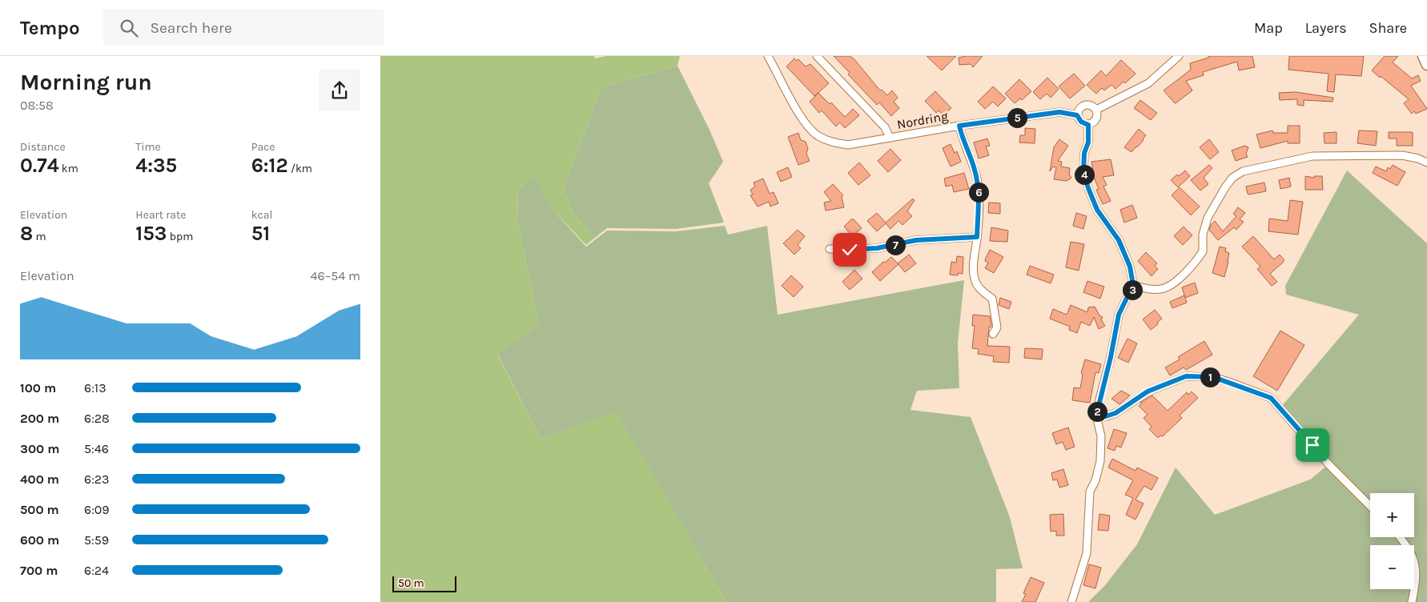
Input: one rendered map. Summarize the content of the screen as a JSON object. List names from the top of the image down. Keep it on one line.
{"streets":{"street":["Nordring"]},"scale_bar":"50 m","page":{"header":"Tempo","search":"Search here","nav":["Map","Layers","Share"],"heading":["Morning run","08:58"],"pins":["5","4","6","7","3","1","2"],"stats":[["Distance","0.74 km"],["Time","4:35"],["Pace","6:12 /km"],["Elevation","8 m"],["Heart rate","153 bpm"],["kcal","51"]],"chart":["Elevation","46–54 m"],"list":[{"name":"100 m","note":"6:13"},{"name":"200 m","note":"6:28"},{"name":"300 m","note":"5:46"},{"name":"400 m","note":"6:23"},{"name":"500 m","note":"6:09"},{"name":"600 m","note":"5:59"},{"name":"700 m","note":"6:24"}],"map_buttons":["+","−"],"scale":"50 m"}}
